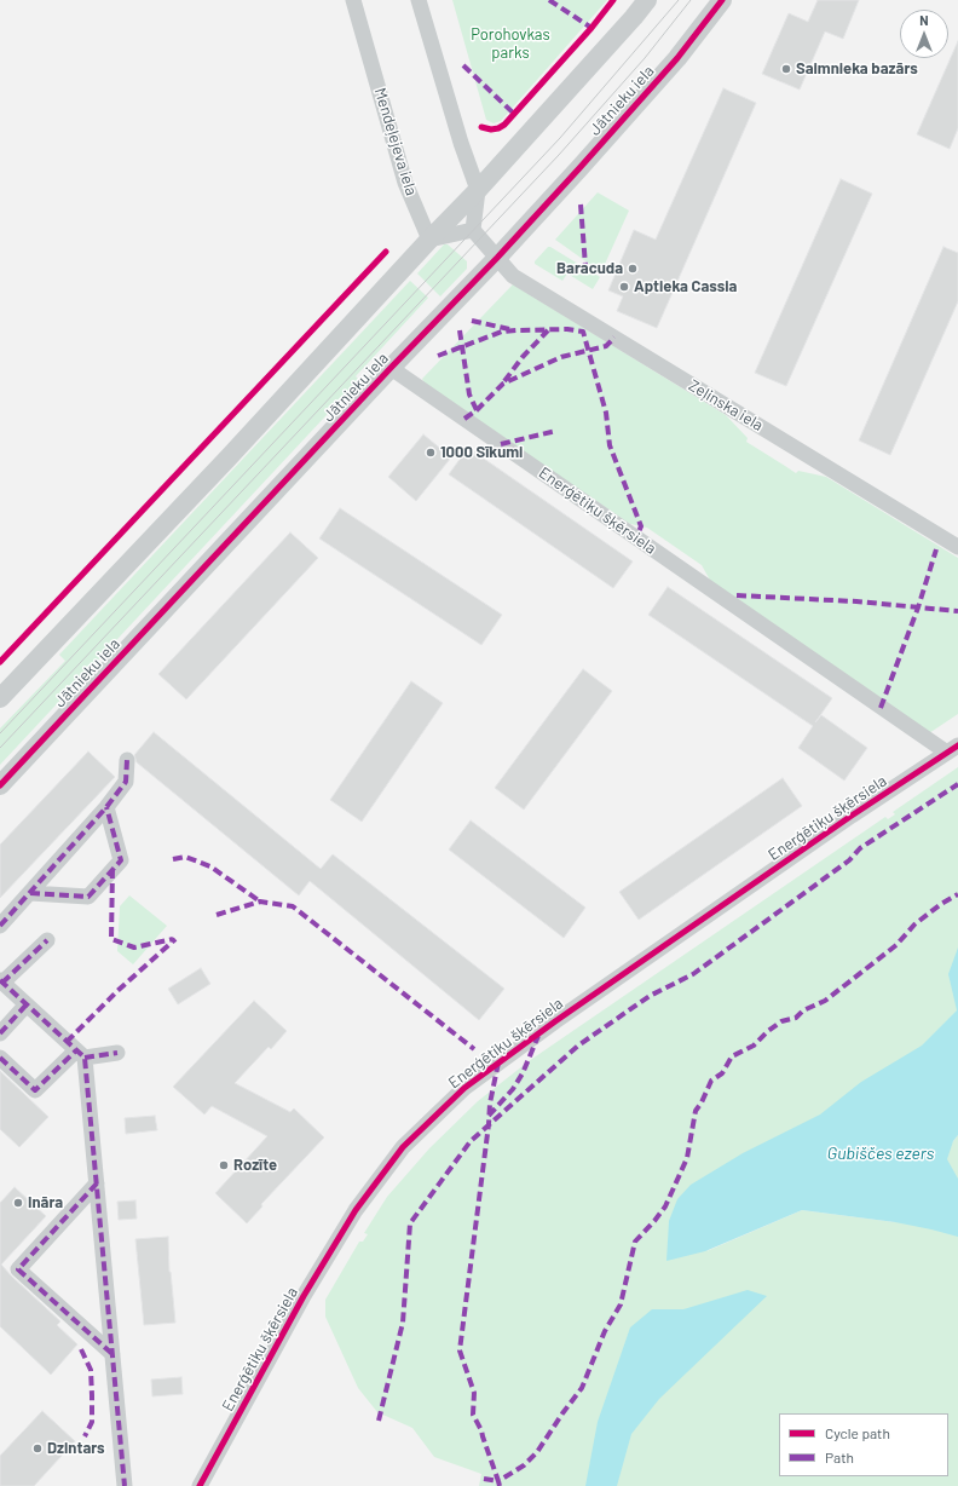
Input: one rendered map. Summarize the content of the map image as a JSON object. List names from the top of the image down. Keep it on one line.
{"streets":{"street":["Jātnieku iela","Mendeļejeva iela","Zeļinska iela","Enerģētiķu šķērsiela"]},"crossings":[["Jātnieku iela","Zeļinska iela"],["Jātnieku iela","Enerģētiķu šķērsiela"]],"water":["Gubiščes ezers"],"parks":["Porohovkas parks"],"places":["Saimnieka bazārs","Baracuda","Aptieka Cassia","1000 Sīkumi","Rozīte","Ināra","Dzintars"],"legend":["Cycle path","Path"],"north":"top"}
